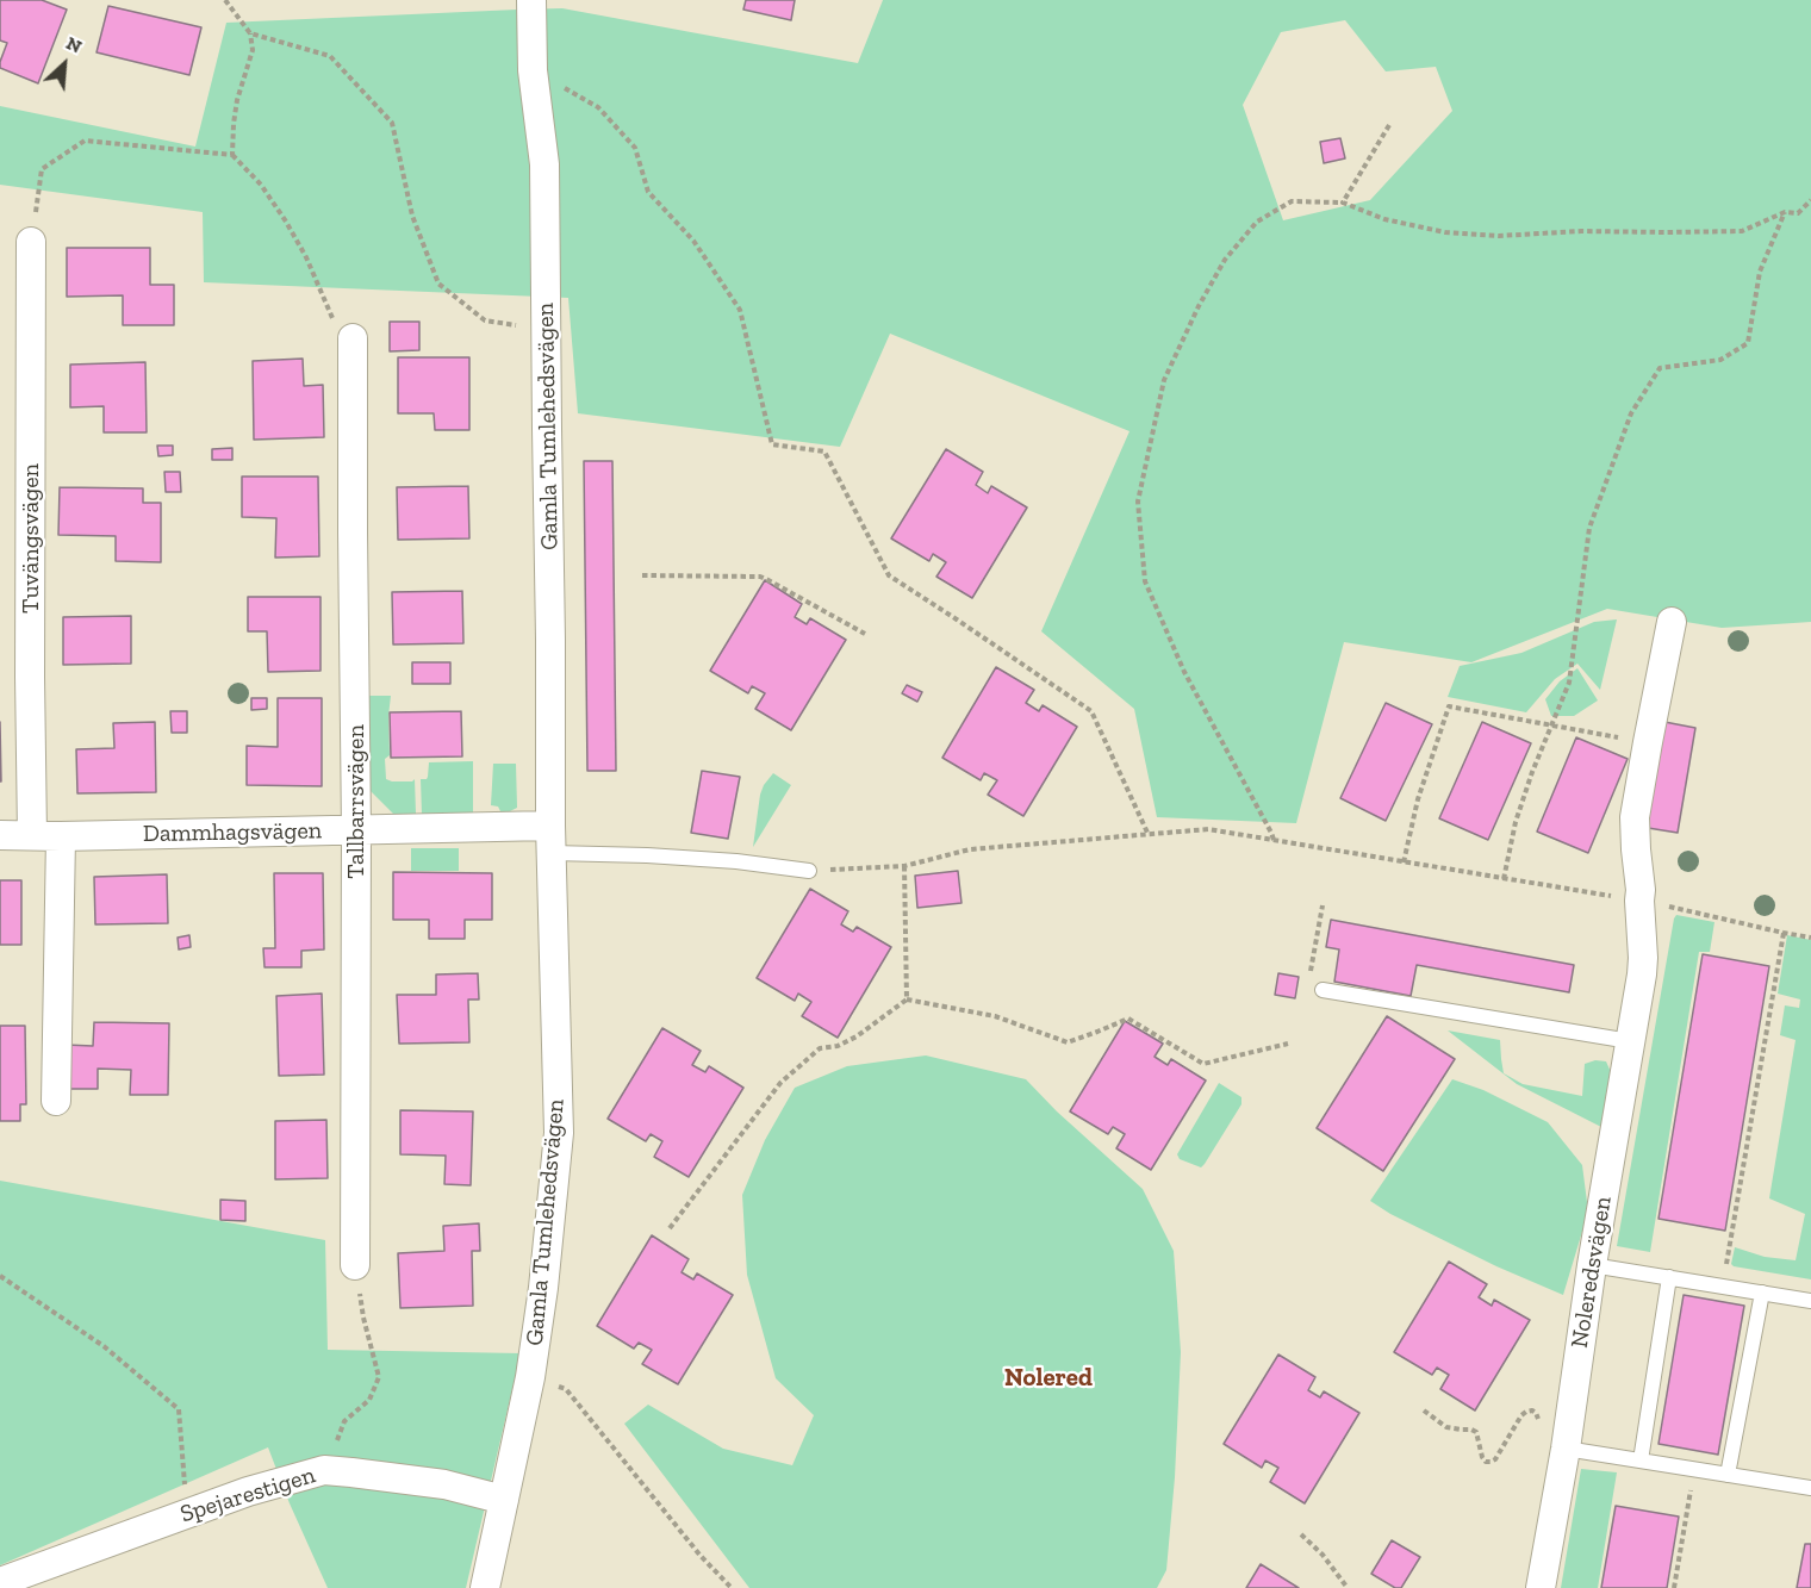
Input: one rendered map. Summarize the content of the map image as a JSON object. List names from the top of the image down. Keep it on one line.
{"streets":{"street":["Gamla Tumlehedsvägen","Tuvängsvägen","Tallbarrsvägen","Dammhagsvägen","Noleredsvägen","Spejarestigen"]},"crossings":[["Gamla Tumlehedsvägen","Dammhagsvägen"],["Gamla Tumlehedsvägen","Spejarestigen"],["Tuvängsvägen","Dammhagsvägen"],["Tallbarrsvägen","Dammhagsvägen"]],"districts":["Nolered"],"north":"top right"}
